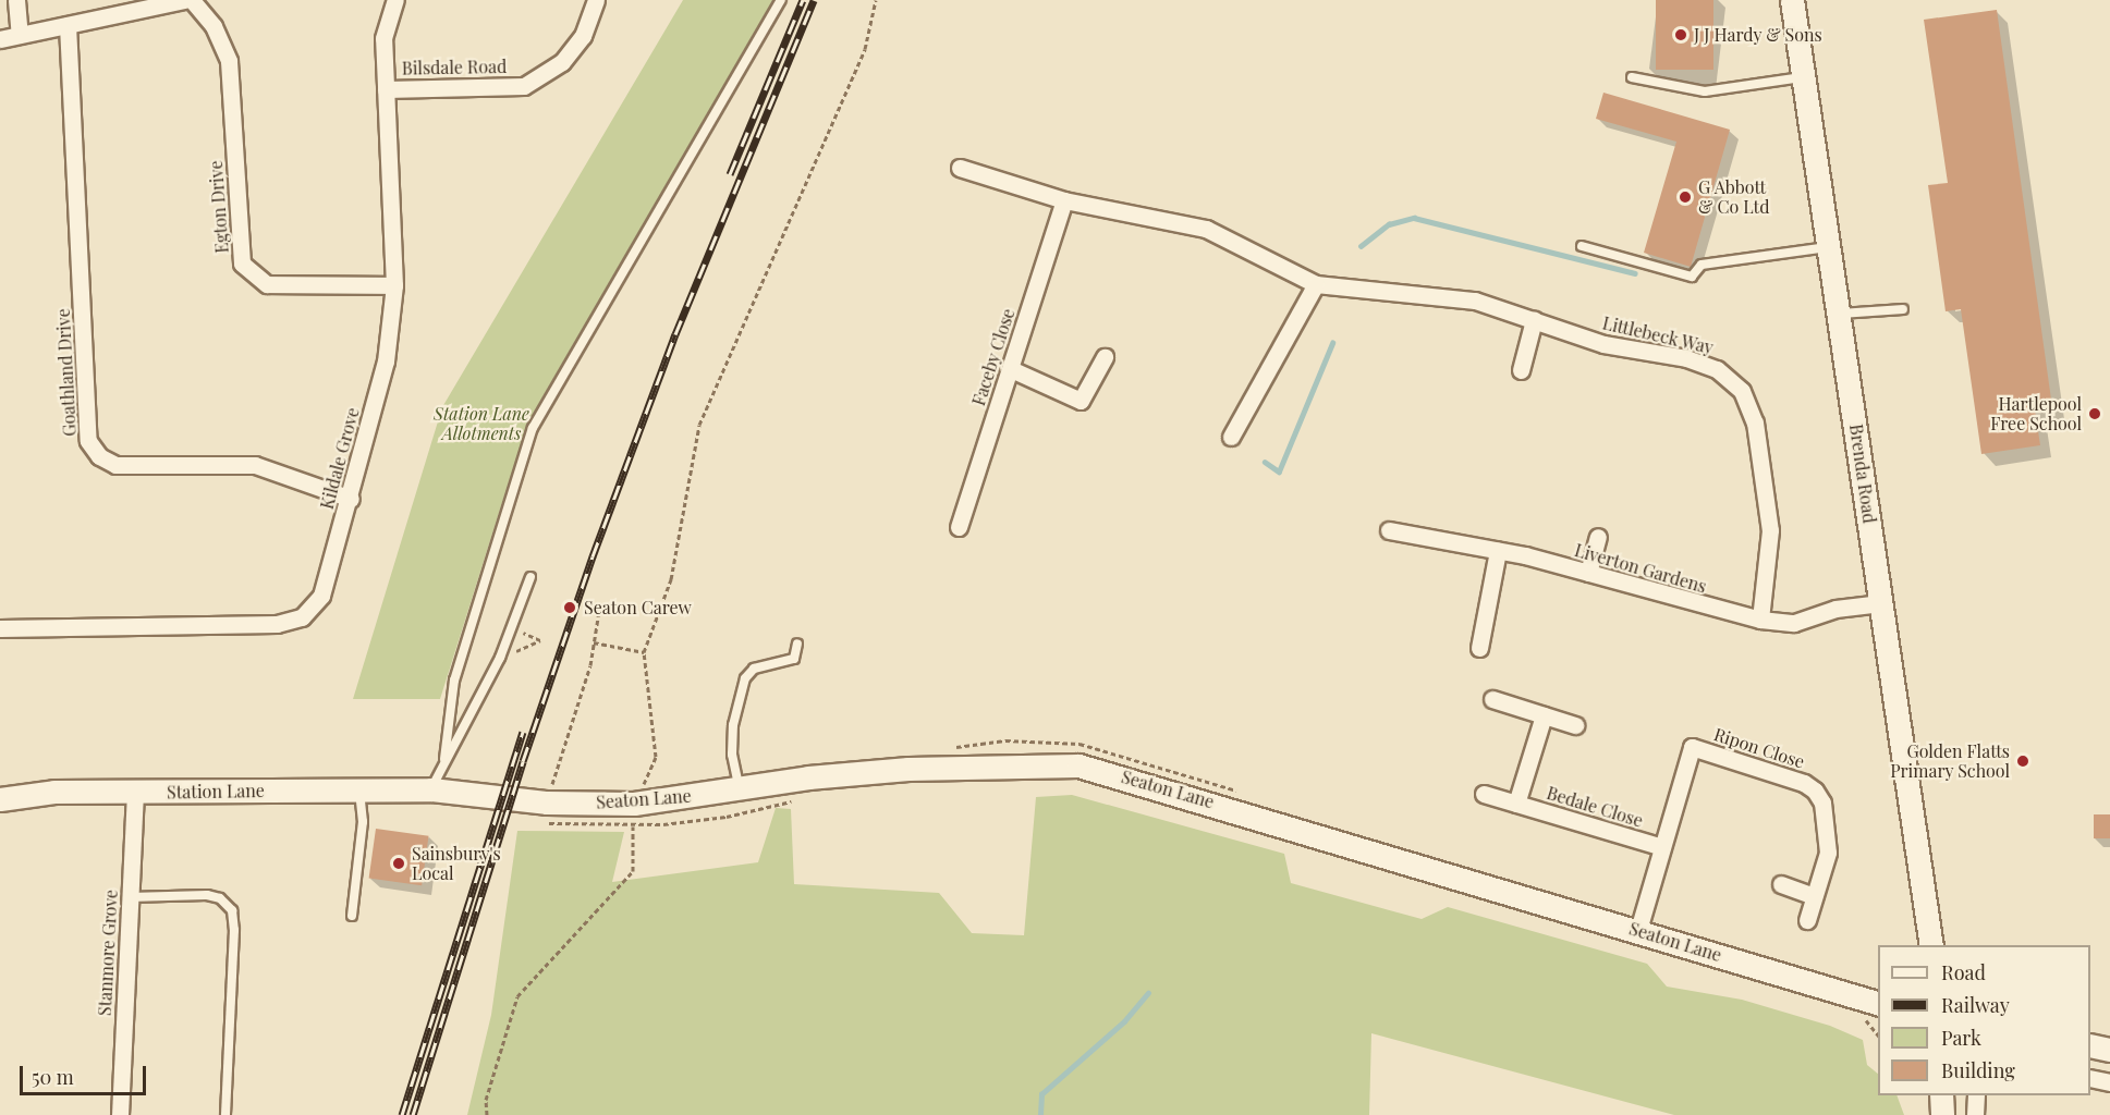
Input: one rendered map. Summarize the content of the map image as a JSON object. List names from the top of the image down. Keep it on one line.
{"streets":{"main road":["Brenda Road","Seaton Lane","Station Lane"],"street":["Bilsdale Road","Egton Drive","Littlebeck Way","Faceby Close","Goathland Drive","Kildale Grove","Liverton Gardens","Ripon Close","Bedale Close","Stanmore Grove"]},"crossings":[["Bilsdale Road","Kildale Grove"],["Egton Drive","Kildale Grove"],["Littlebeck Way","Liverton Gardens"],["Goathland Drive","Kildale Grove"],["Brenda Road","Liverton Gardens"],["Ripon Close","Seaton Lane"],["Ripon Close","Bedale Close"],["Seaton Lane","Station Lane"],["Station Lane","Stanmore Grove"]],"parks":["Station Lane Allotments"],"places":["J J Hardy & Sons","G Abbott & Co Ltd","Hartlepool Free School","Seaton Carew","Golden Flatts Primary School","Sainsbury's Local"],"legend":["Road","Railway","Park","Building"],"scale_bar":"50 m"}
